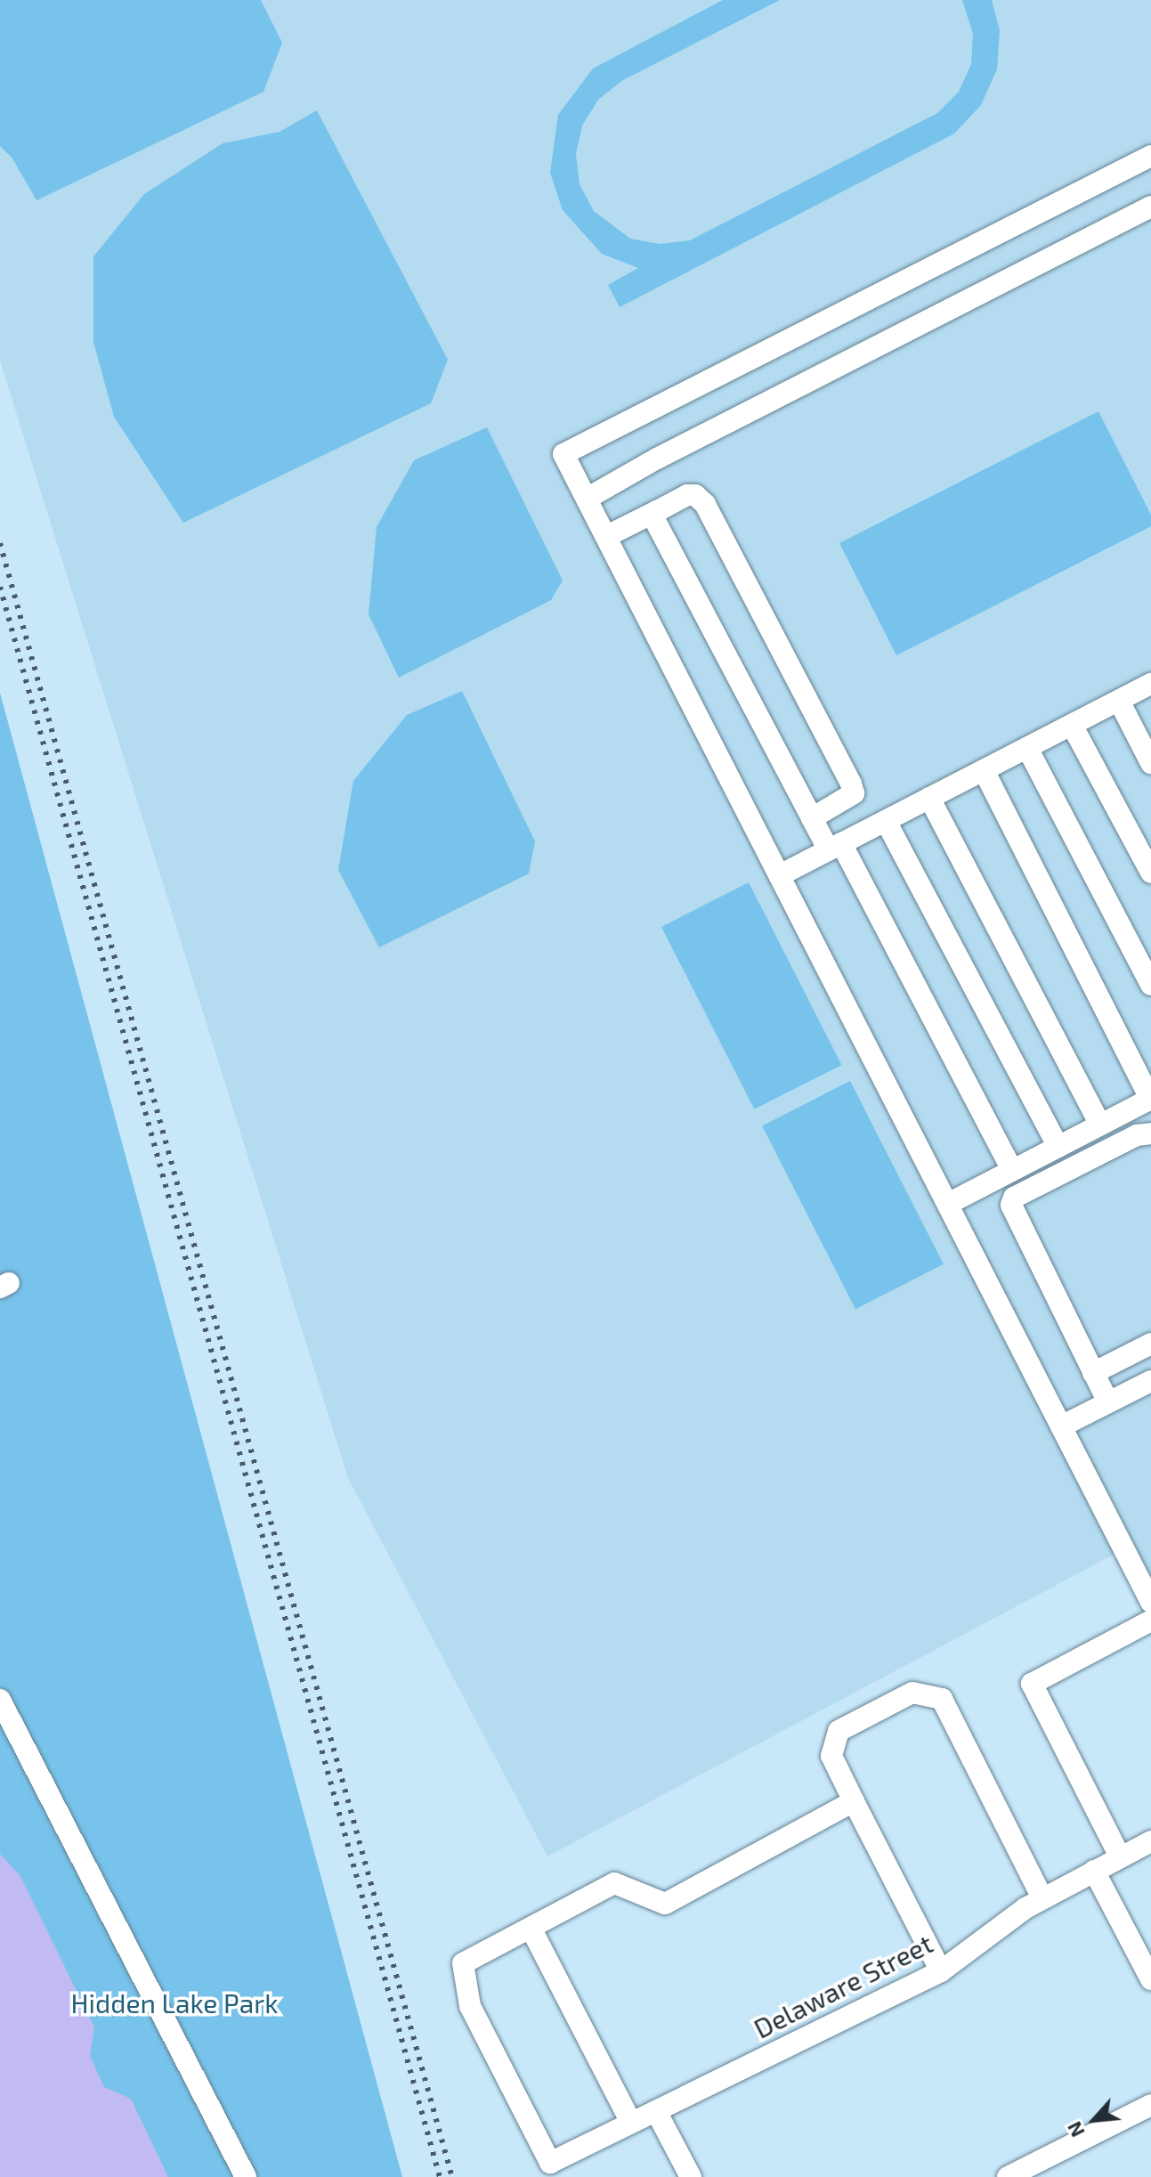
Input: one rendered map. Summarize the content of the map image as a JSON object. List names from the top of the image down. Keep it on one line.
{"streets":{"street":["Delaware Street"]},"parks":["Hidden Lake Park"],"north":"bottom left"}
